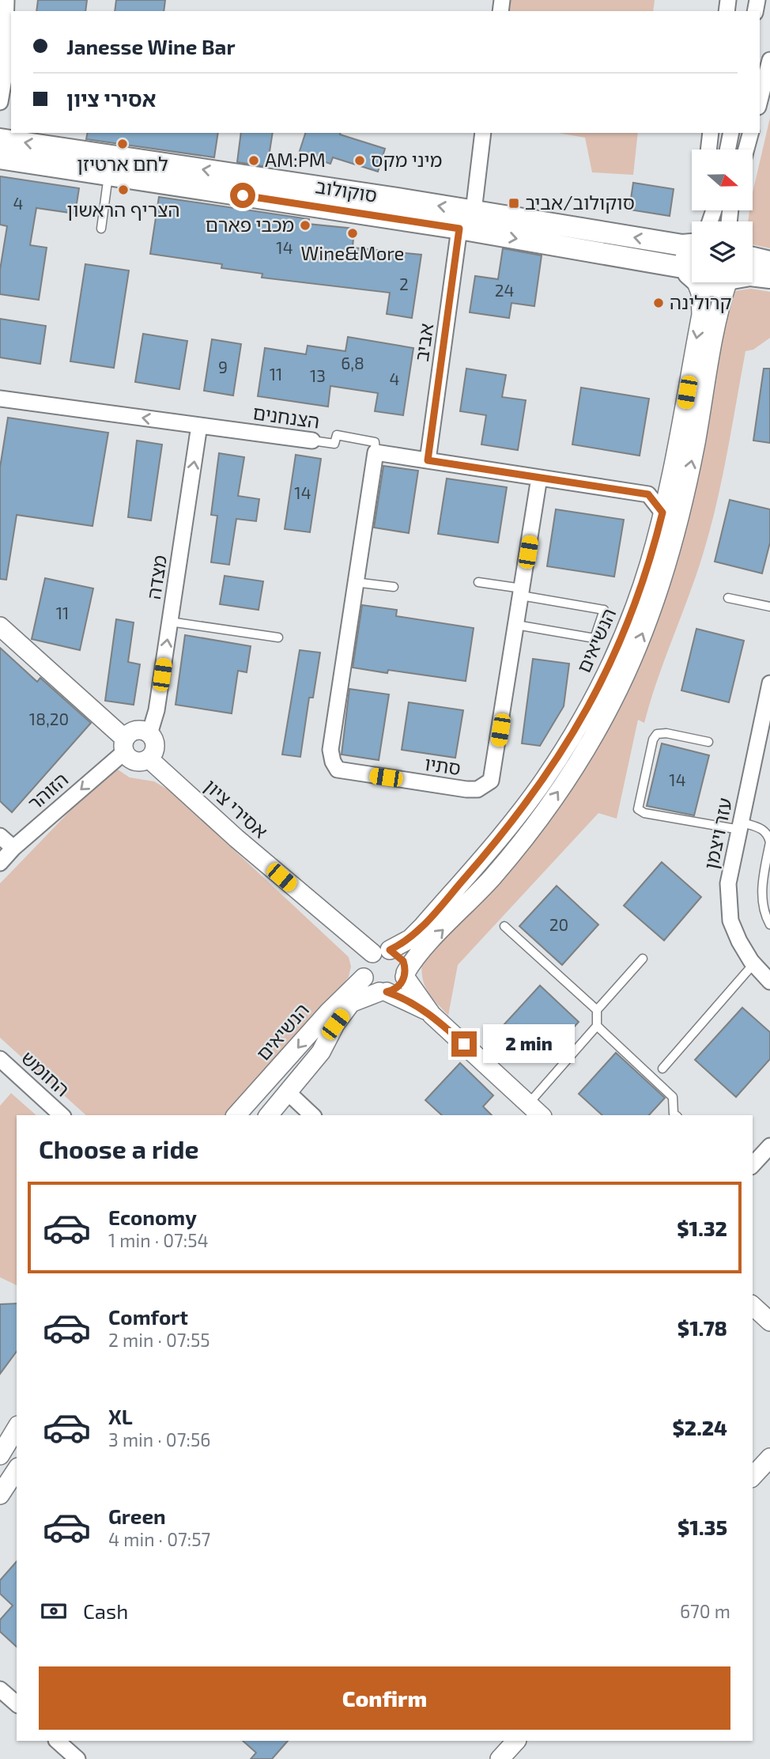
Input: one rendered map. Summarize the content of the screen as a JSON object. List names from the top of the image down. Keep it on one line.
{"streets":{"main road":["סוקולוב"],"street":["אביב","הצנחנים","מצדה","הנשיאים","סתיו","הזוהר","אסירי ציון","עזר ויצמן","החומש"]},"crossings":[["סוקולוב","אביב"],["אביב","הצנחנים"],["הצנחנים","מצדה"],["הצנחנים","סתיו"],["מצדה","הזוהר"],["מצדה","אסירי ציון"],["הנשיאים","אסירי ציון"],["הזוהר","אסירי ציון"]],"one_way":["מצדה","הזוהר"],"places":{"other":["לחם ארטיזן","AM:PM","מיני מקס","הצריף הראשון","מכבי פארם","Wine&More","קרולינה"],"transit":["סוקולוב/אביב"]},"house_numbers":["4","14","2","24","6,8","9","11","13","4","14","11","18,20","14","20"],"north":"right","page":{"banner":["Janesse Wine Bar","אסירי ציון"],"bubble":"2 min","heading":"Choose a ride","list":[{"name":"Economy","note":"1 min · 07:54","value":"$1.32"},{"name":"Comfort","note":"2 min · 07:55","value":"$1.78"},{"name":"XL","note":"3 min · 07:56","value":"$2.24"},{"name":"Green","note":"4 min · 07:57","value":"$1.35"}],"pay":["Cash","670 m"],"buttons":"Confirm"}}
